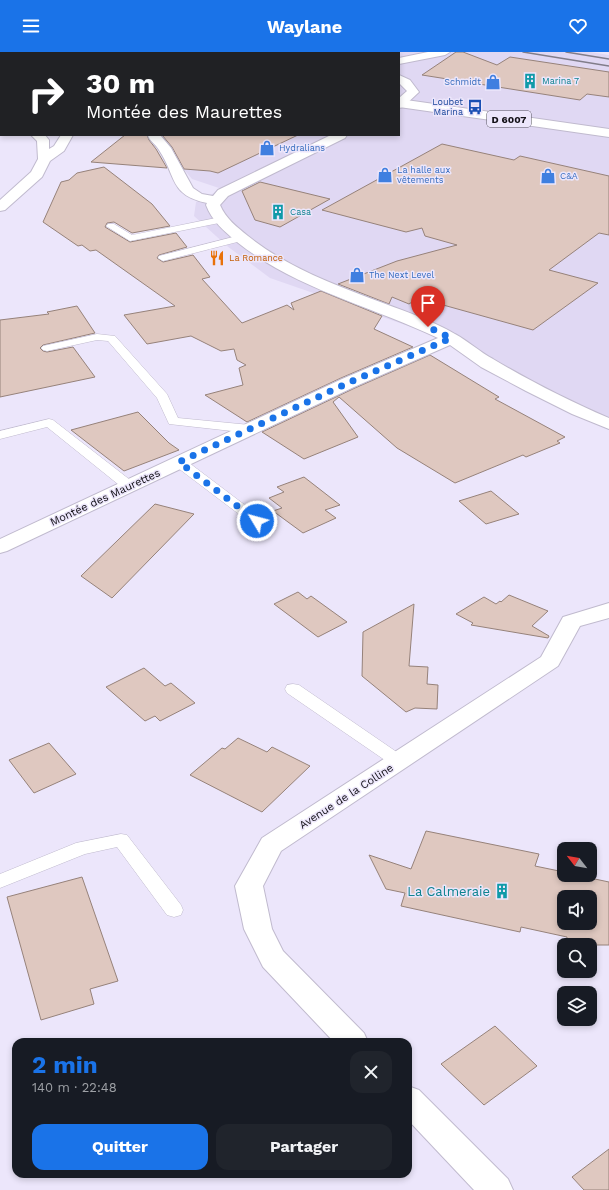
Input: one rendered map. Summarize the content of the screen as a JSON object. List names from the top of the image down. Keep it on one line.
{"streets":{"street":["D 6007","Montée des Maurettes","Avenue de la Colline"]},"places":{"building":["Marina 7","Casa","La Calmeraie"],"shop":["Schmidt","Hydralians","La halle aux vêtements","C&A","The Next Level"],"bus stop":["Loubet Marina"],"restaurant":["La Romance"]},"north":"top left","page":{"header":"Waylane","turn":["30 m","Montée des Maurettes"],"heading":["2 min","140 m · 22:48"],"buttons":["Quitter","Partager"]}}
